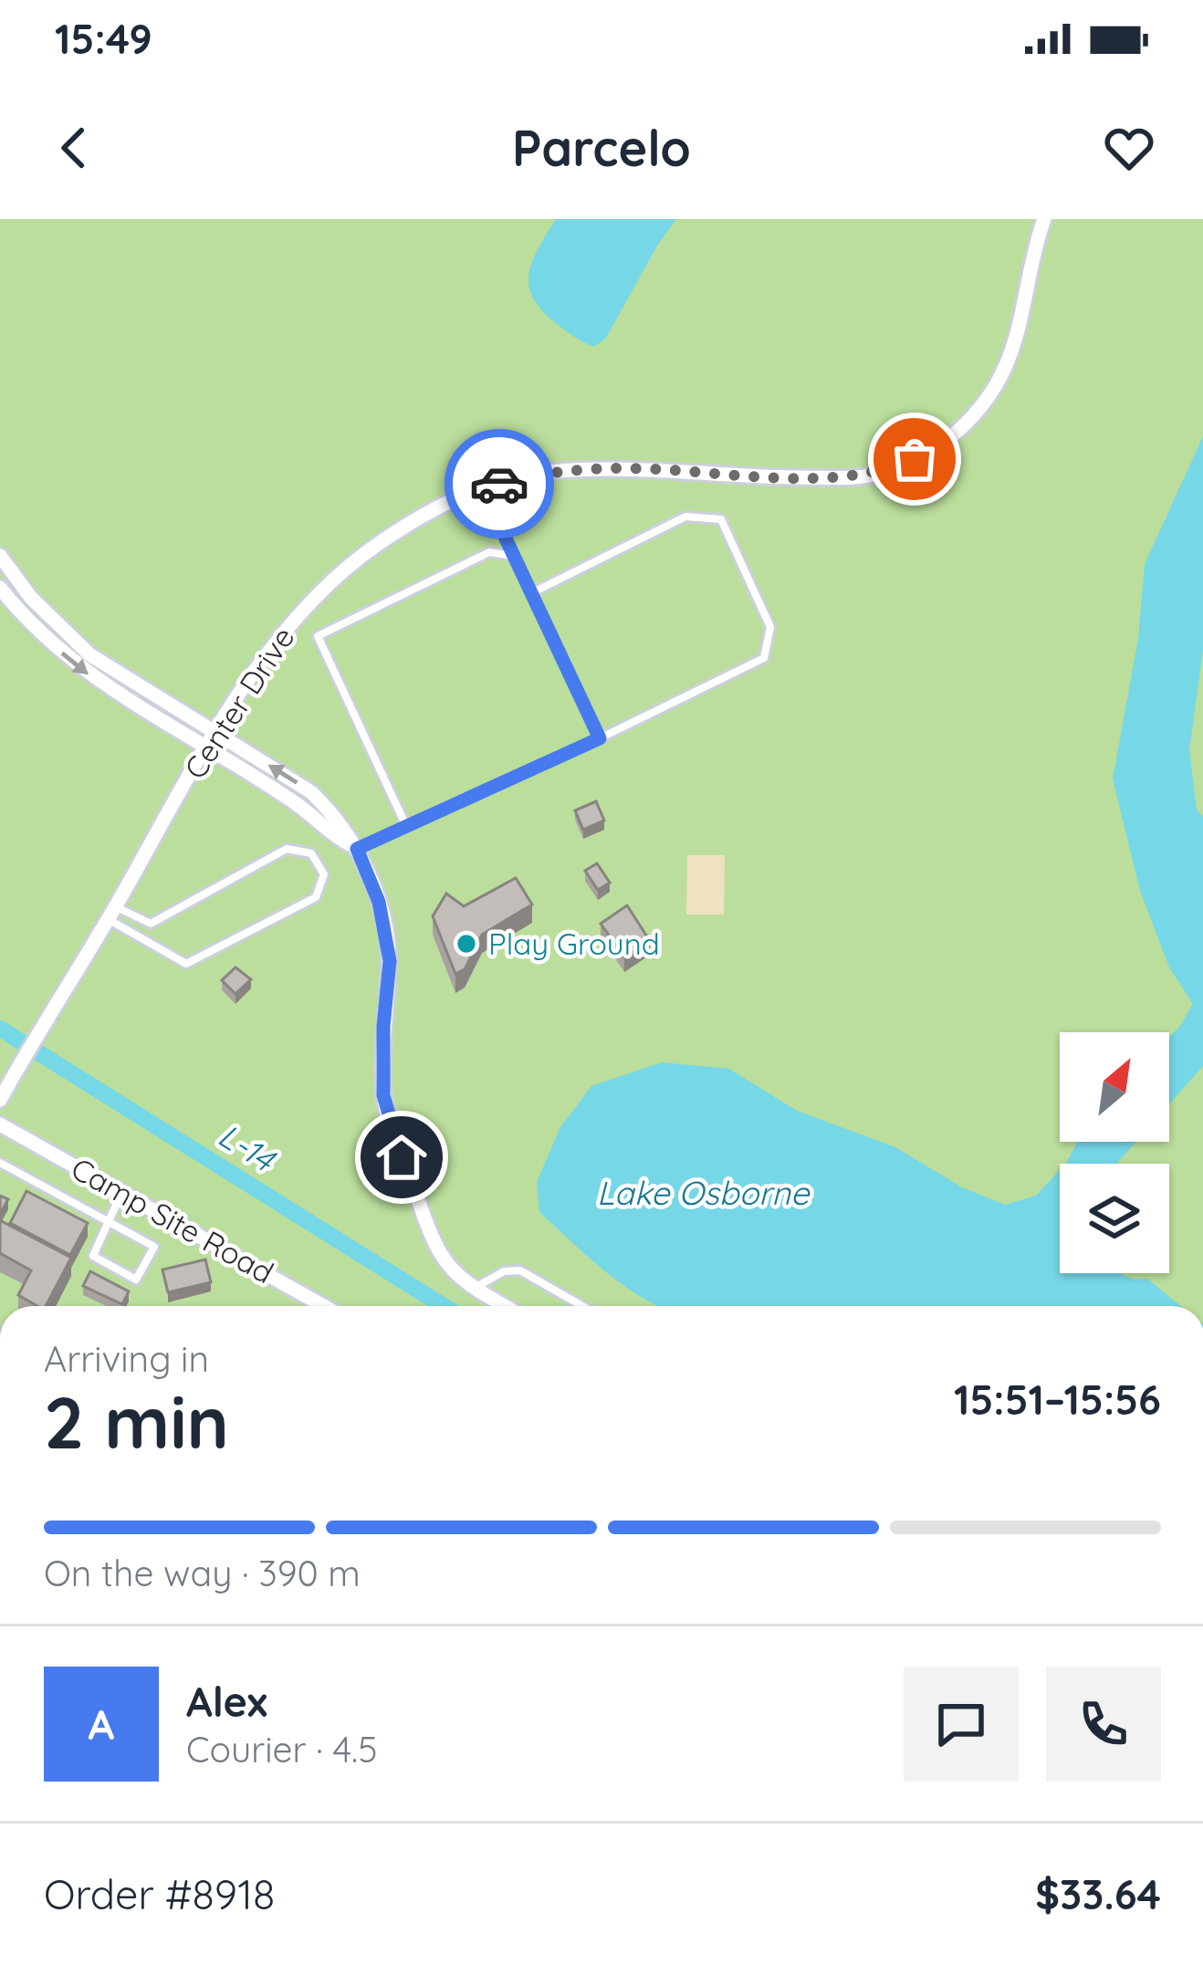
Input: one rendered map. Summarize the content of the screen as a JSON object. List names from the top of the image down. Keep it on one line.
{"streets":{"street":["Center Drive","Camp Site Road"]},"water":["L-14","Lake Osborne"],"places":["Play Ground"],"north":"top right","page":{"status":"15:49","header":"Parcelo","heading":["2 min","Arriving in","15:51–15:56"],"panel":["Alex","Courier · 4.5","Order #8918","$33.64"],"bar":"On the way · 390 m","round":"A"}}
